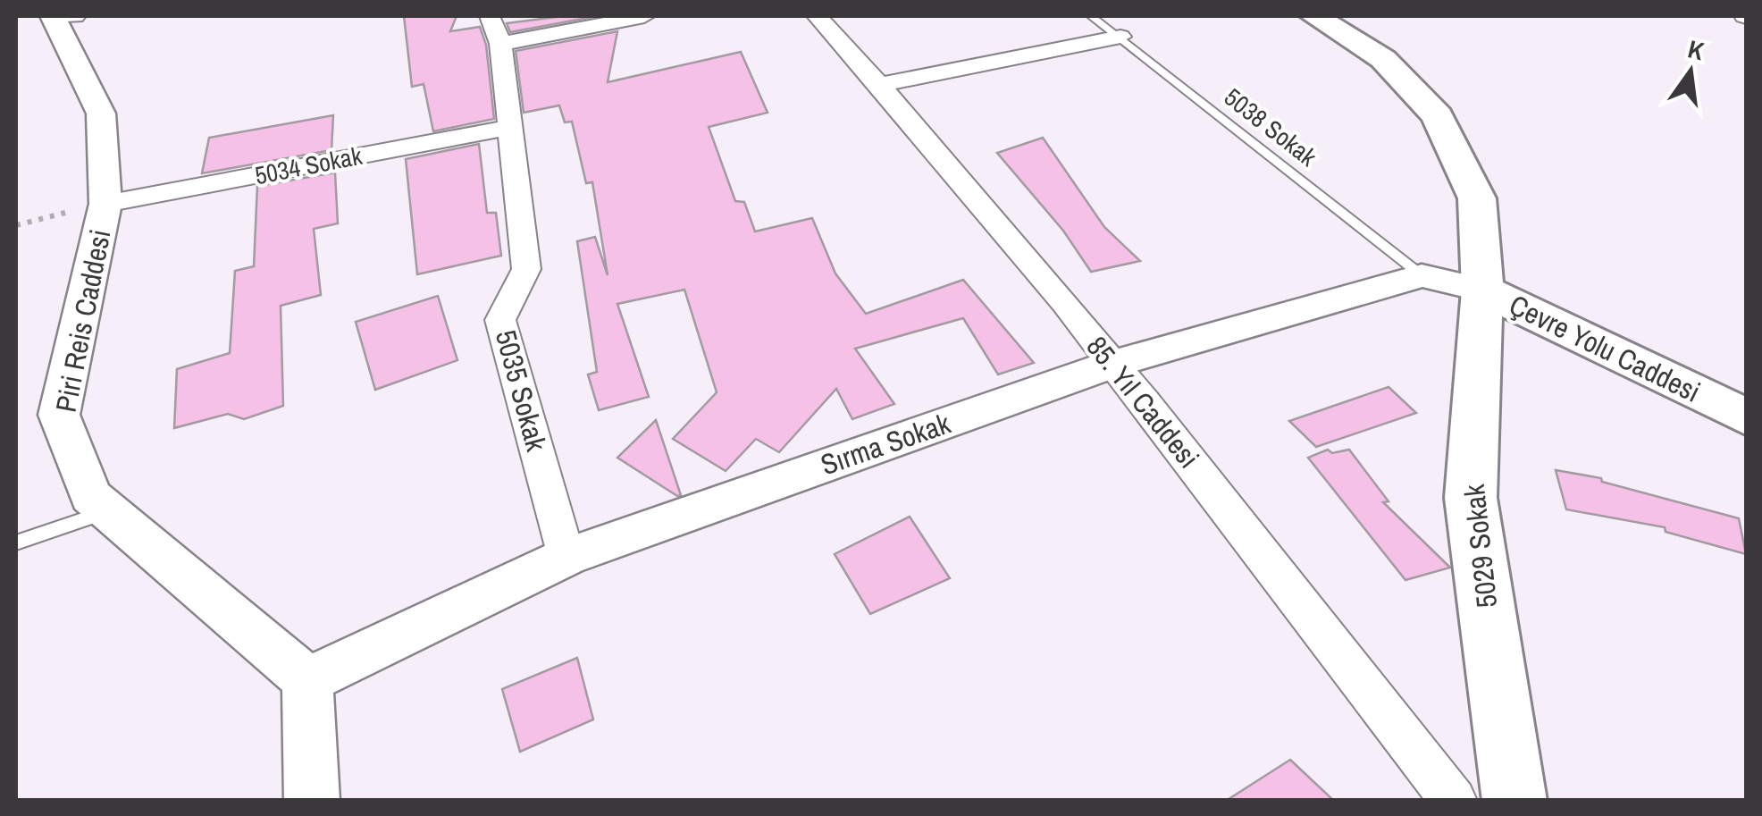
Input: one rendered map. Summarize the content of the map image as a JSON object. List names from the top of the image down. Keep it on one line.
{"streets":{"main road":["Çevre Yolu Caddesi","5029 Sokak"],"street":["5034 Sokak","Piri Reis Caddesi","5035 Sokak","85. Yıl Caddesi","Sırma Sokak"],"lane":["5038 Sokak"]},"crossings":[["5038 Sokak","Sırma Sokak"],["5034 Sokak","Piri Reis Caddesi"],["5034 Sokak","5035 Sokak"],["Piri Reis Caddesi","Sırma Sokak"],["Çevre Yolu Caddesi","Sırma Sokak"],["Çevre Yolu Caddesi","5029 Sokak"],["5035 Sokak","Sırma Sokak"],["85. Yıl Caddesi","Sırma Sokak"],["Sırma Sokak","5029 Sokak"]],"north":"top"}
